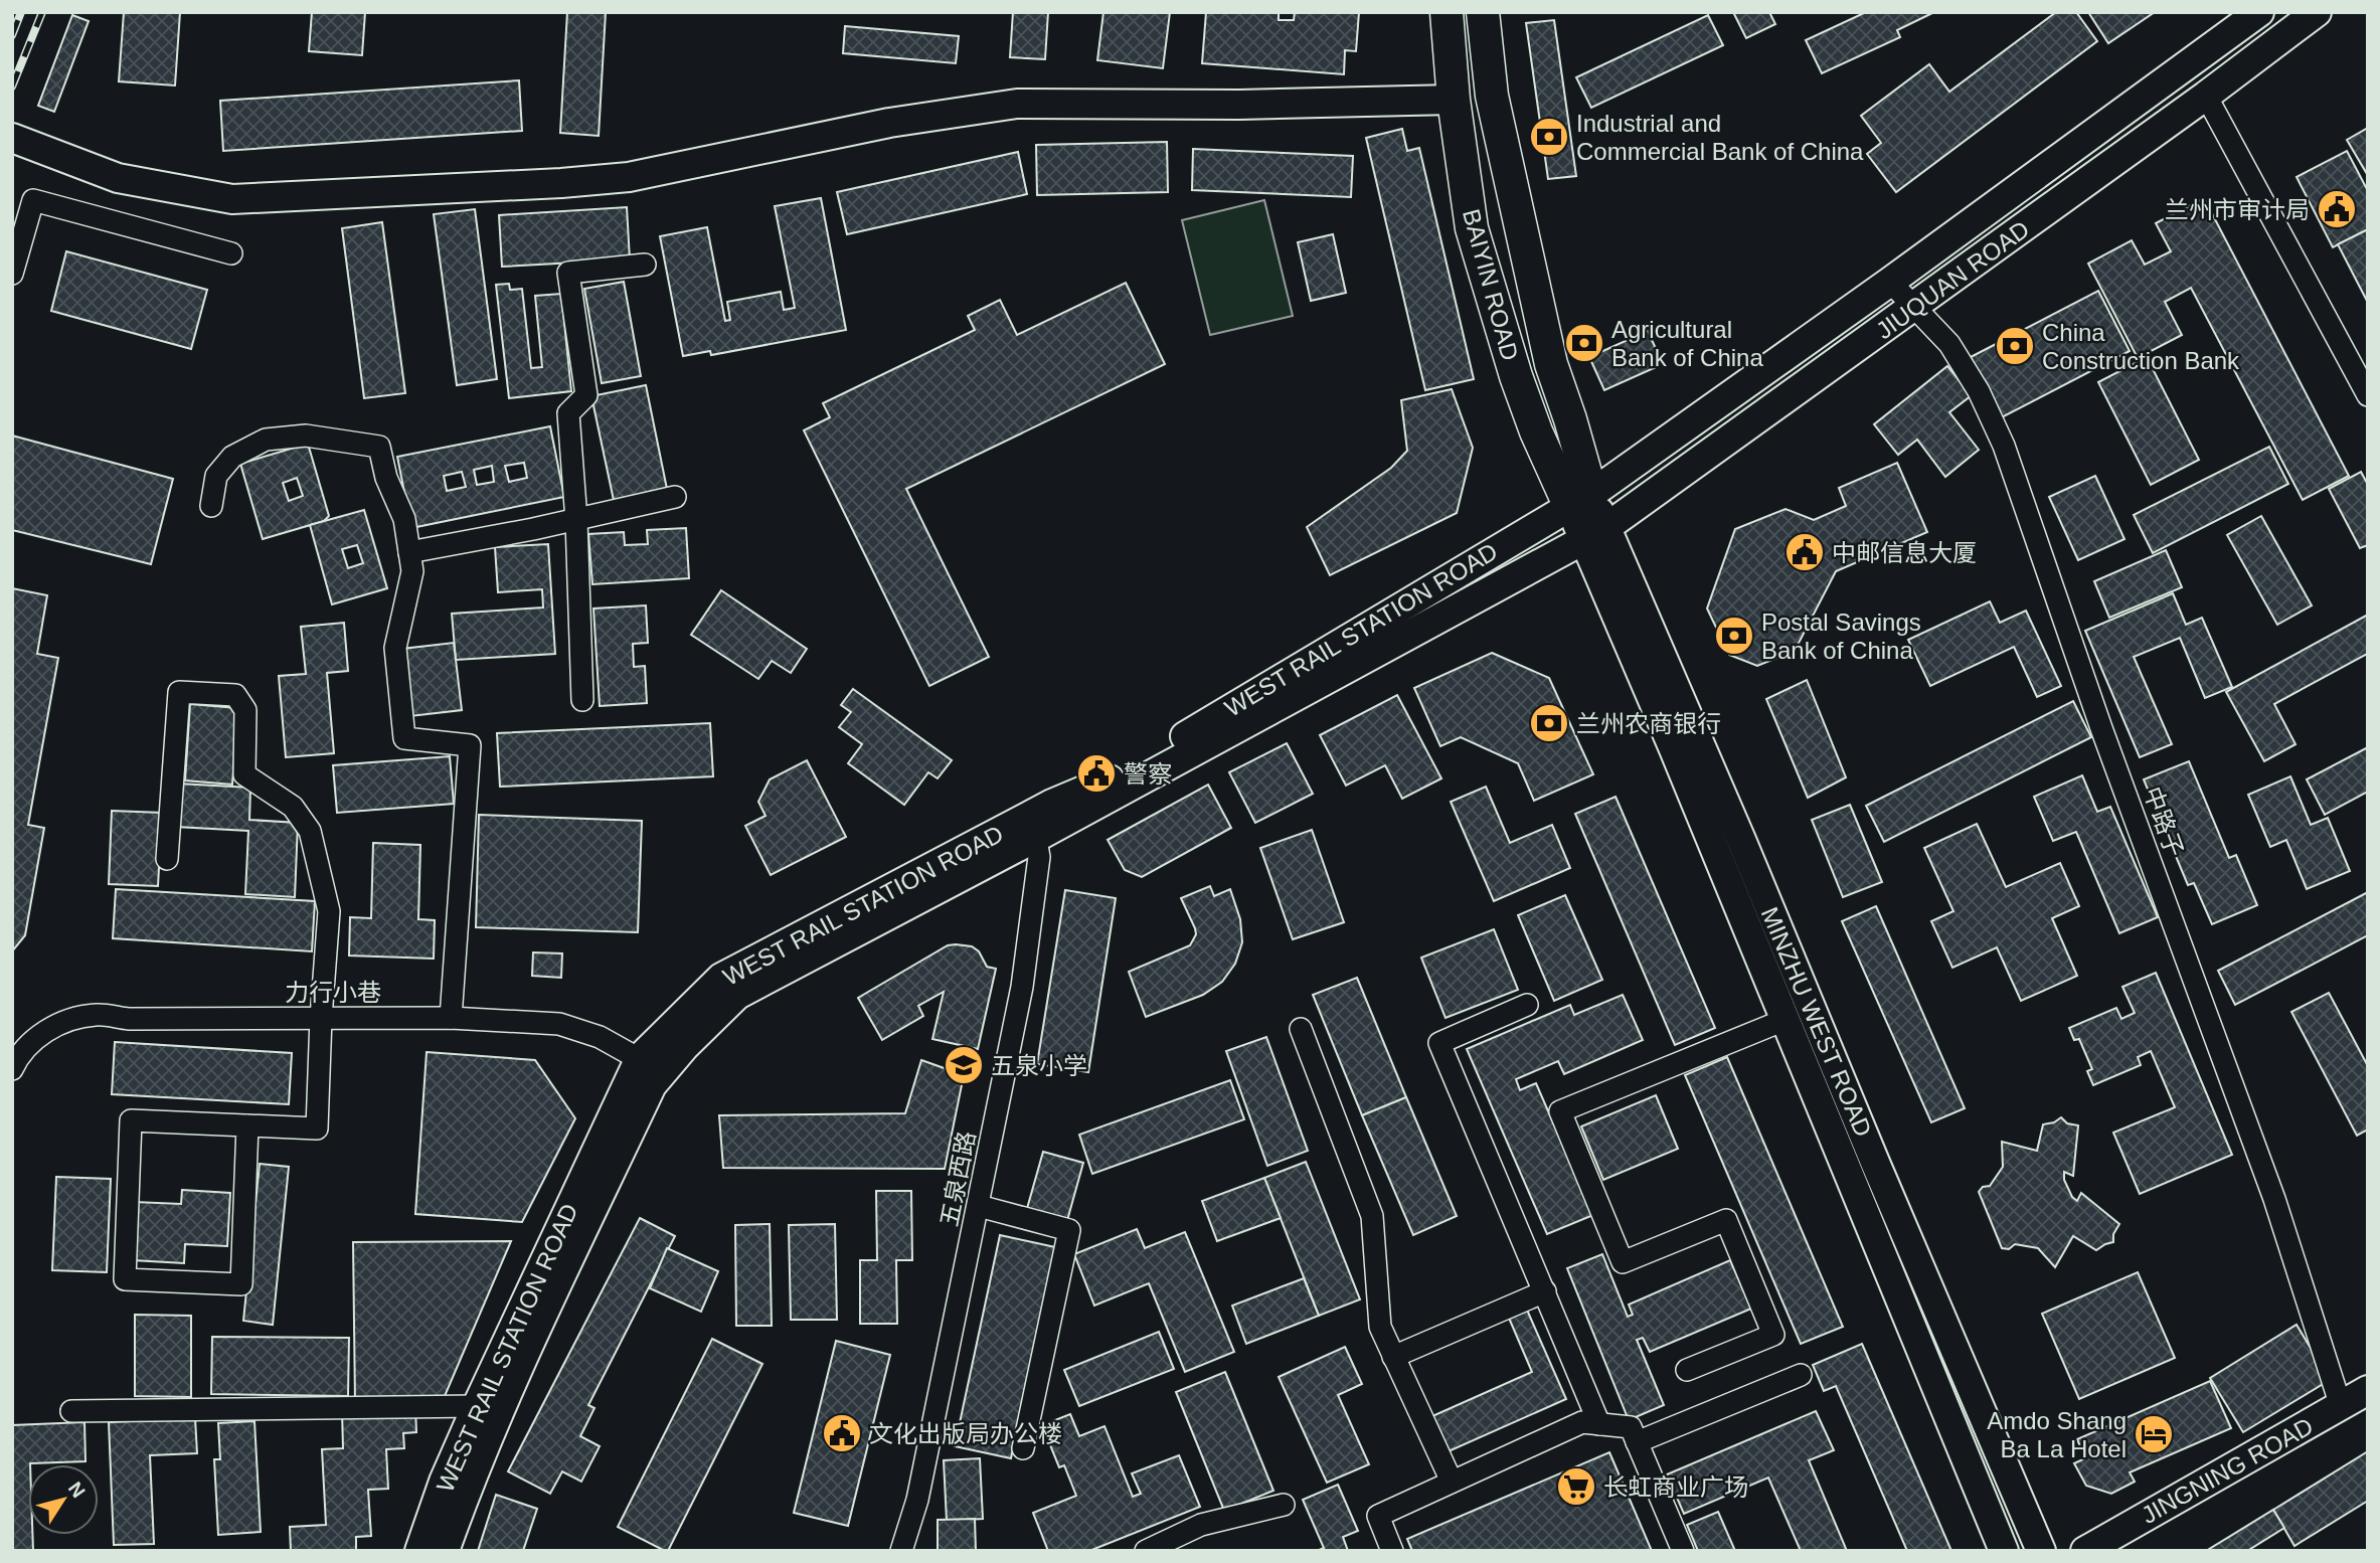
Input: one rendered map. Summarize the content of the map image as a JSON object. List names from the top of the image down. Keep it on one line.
{"streets":{"main road":["JIUQUAN ROAD","BAIYIN ROAD","WEST RAIL STATION ROAD","MINZHU WEST ROAD","JINGNING ROAD"],"street":["中路子","力行小巷","五泉西路"]},"crossings":[["JIUQUAN ROAD","BAIYIN ROAD"],["JIUQUAN ROAD","WEST RAIL STATION ROAD"],["JIUQUAN ROAD","中路子"],["JIUQUAN ROAD","MINZHU WEST ROAD"],["BAIYIN ROAD","WEST RAIL STATION ROAD"],["BAIYIN ROAD","MINZHU WEST ROAD"],["WEST RAIL STATION ROAD","力行小巷"],["WEST RAIL STATION ROAD","MINZHU WEST ROAD"],["WEST RAIL STATION ROAD","五泉西路"],["中路子","JINGNING ROAD"]],"places":{"bank":["Industrial and Commercial Bank of China","Agricultural Bank of China","China Construction Bank","Postal Savings Bank of China","兰州农商银行"],"public building":["兰州市审计局","中邮信息大厦","警察","文化出版局办公楼"],"school or university":["五泉小学"],"hotel":["Amdo Shang Ba La Hotel"],"supermarket":["长虹商业广场"]},"north":"top right"}
